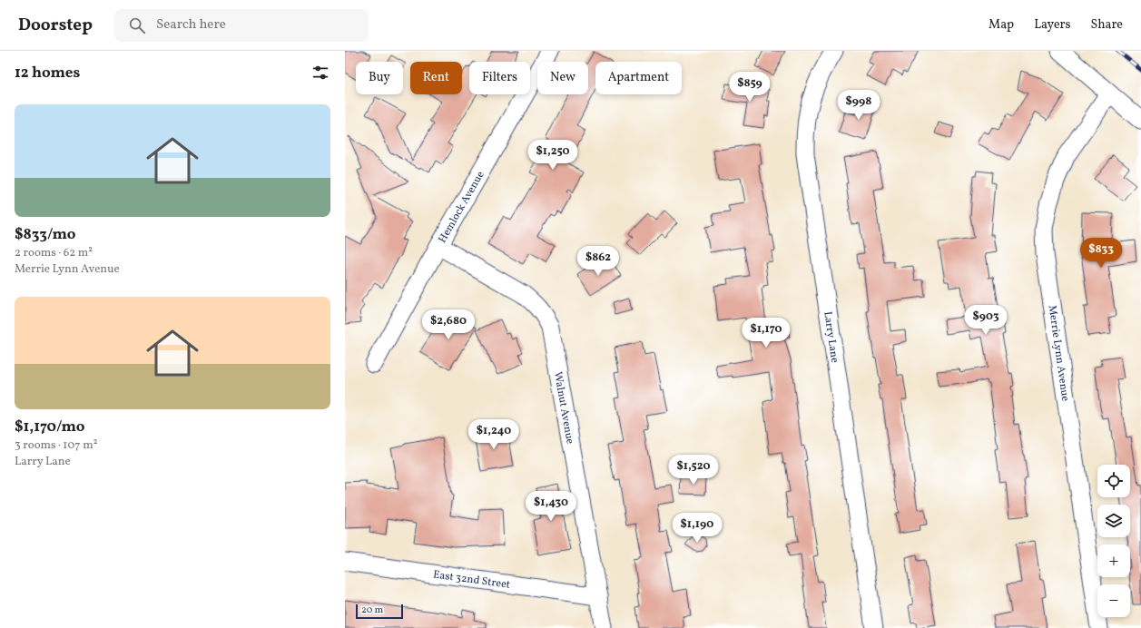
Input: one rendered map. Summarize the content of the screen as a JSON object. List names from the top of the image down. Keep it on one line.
{"streets":{"street":["Hemlock Avenue","Larry Lane","Merrie Lynn Avenue","Walnut Avenue","East 32nd Street"]},"crossings":[["Hemlock Avenue","Walnut Avenue"],["Walnut Avenue","East 32nd Street"]],"scale_bar":"20 m","page":{"header":"Doorstep","search":"Search here","nav":["Map","Layers","Share"],"heading":"12 homes","chip":["Buy","Rent","Filters","New","Apartment"],"price":["$859","$998","$1,250","$833","$862","$903","$2,680","$1,170","$1,240","$1,520","$1,430","$1,190"],"list":[{"name":"$833/mo","note":"2 rooms · 62 m² · Merrie Lynn Avenue"},{"name":"$1,170/mo","note":"3 rooms · 107 m² · Larry Lane"}],"map_buttons":["+","−"],"scale":"20 m"}}
